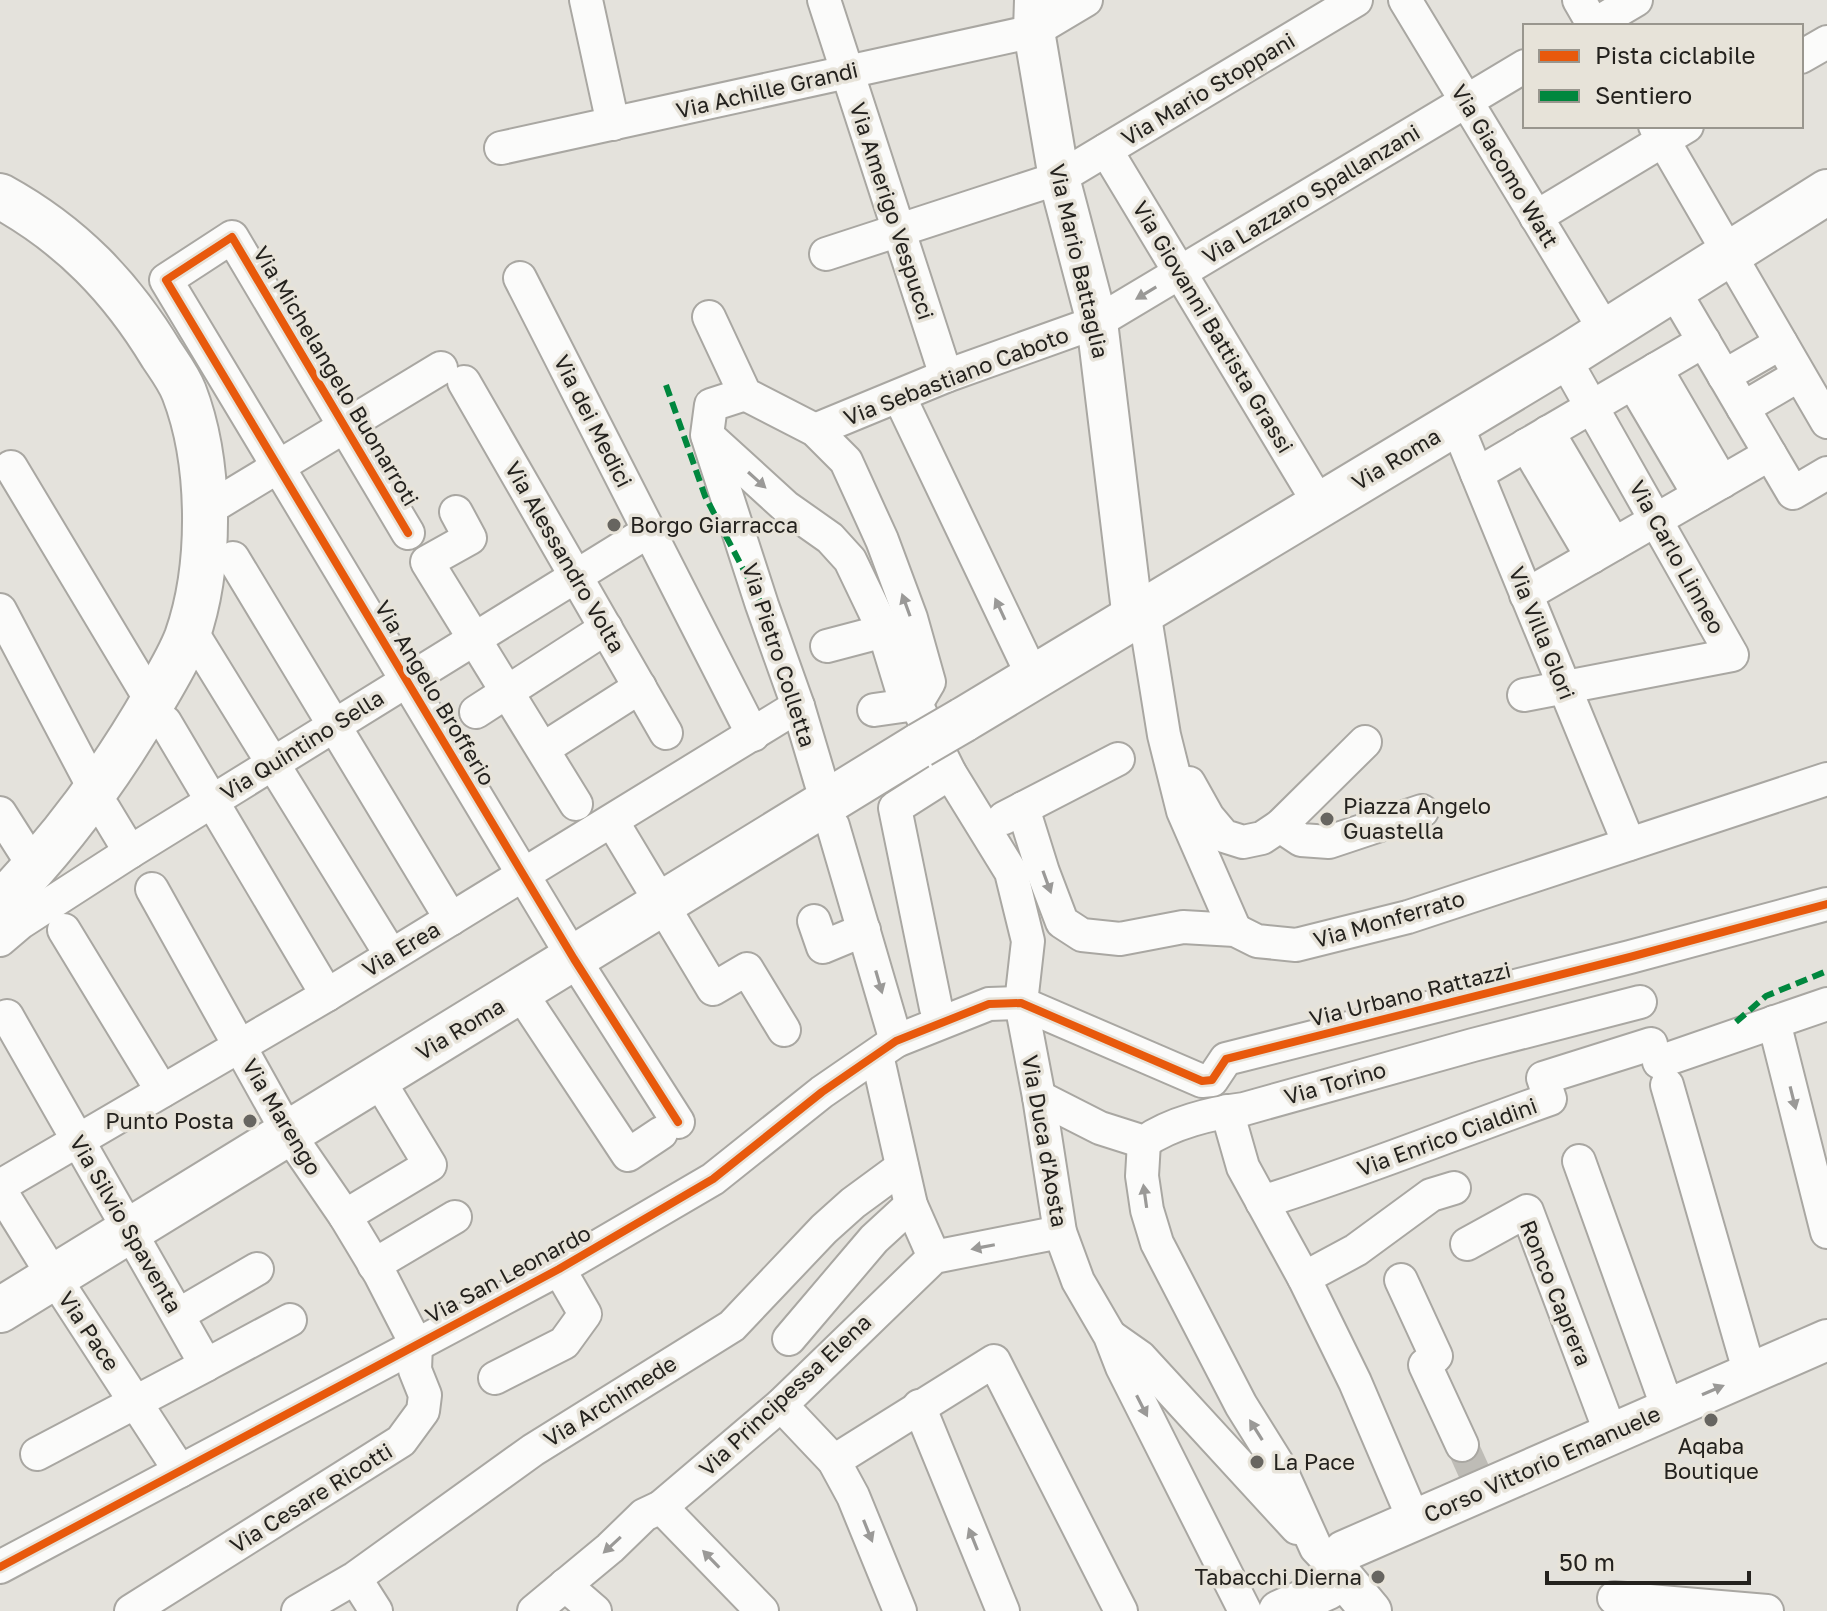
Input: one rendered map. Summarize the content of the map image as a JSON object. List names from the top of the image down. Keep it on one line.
{"streets":{"main road":["Via Roma"],"street":["Via Mario Stoppani","Via Achille Grandi","Via Giacomo Watt","Via Lazzaro Spallanzani","Via Amerigo Vespucci","Via Mario Battaglia","Via Giovanni Battista Grassi","Via Michelangelo Buonarroti","Via Sebastiano Caboto","Via dei Medici","Via Alessandro Volta","Via Carlo Linneo","Via Villa Glori","Via Pietro Colletta","Via Angelo Brofferio","Via Quintino Sella","Via Monferrato","Via Erea","Via Urbano Rattazzi","Via Torino","Via Marengo","Via Enrico Cialdini","Via Duca d'Aosta","Via Silvio Spaventa","Via San Leonardo","Ronco Caprera","Via Pace","Via Principessa Elena","Via Archimede","Corso Vittorio Emanuele","Via Cesare Ricotti"]},"crossings":[["Via Mario Stoppani","Via Amerigo Vespucci"],["Via Mario Stoppani","Via Mario Battaglia"],["Via Mario Stoppani","Via Giovanni Battista Grassi"],["Via Achille Grandi","Via Amerigo Vespucci"],["Via Achille Grandi","Via Mario Battaglia"],["Via Giacomo Watt","Via Lazzaro Spallanzani"],["Via Giacomo Watt","Via Roma"],["Via Lazzaro Spallanzani","Via Mario Battaglia"],["Via Lazzaro Spallanzani","Via Giovanni Battista Grassi"],["Via Lazzaro Spallanzani","Via Sebastiano Caboto"],["Via Amerigo Vespucci","Via Sebastiano Caboto"],["Via Mario Battaglia","Via Sebastiano Caboto"],["Via Mario Battaglia","Via Roma"],["Via Mario Battaglia","Via Monferrato"],["Via Giovanni Battista Grassi","Via Roma"],["Via Michelangelo Buonarroti","Via Alessandro Volta"],["Via Michelangelo Buonarroti","Via Angelo Brofferio"],["Via dei Medici","Via Quintino Sella"],["Via dei Medici","Via Erea"],["Via Roma","Via Carlo Linneo"],["Via Roma","Via Villa Glori"],["Via Roma","Via Angelo Brofferio"],["Via Roma","Via Marengo"],["Via Roma","Via Duca d'Aosta"],["Via Roma","Via Silvio Spaventa"],["Via Roma","Via Pace"],["Via Alessandro Volta","Via Quintino Sella"],["Via Carlo Linneo","Via Villa Glori"],["Via Villa Glori","Via Monferrato"],["Via Pietro Colletta","Via Erea"],["Via Pietro Colletta","Via Duca d'Aosta"],["Via Angelo Brofferio","Via Quintino Sella"],["Via Angelo Brofferio","Via Erea"],["Via Erea","Via Marengo"],["Via Erea","Via Silvio Spaventa"],["Via Erea","Via Pace"],["Via Urbano Rattazzi","Via Duca d'Aosta"],["Via Urbano Rattazzi","Via San Leonardo"],["Via Marengo","Via San Leonardo"],["Via Marengo","Via Cesare Ricotti"],["Via Duca d'Aosta","Via San Leonardo"],["Via San Leonardo","Via Pace"],["Via San Leonardo","Via Cesare Ricotti"],["Ronco Caprera","Corso Vittorio Emanuele"]],"places":["Borgo Giarracca","Piazza Angelo Guastella","Punto Posta","Aqaba Boutique","La Pace","Tabacchi Dierna"],"legend":["Pista ciclabile","Sentiero"],"scale_bar":"50 m"}
